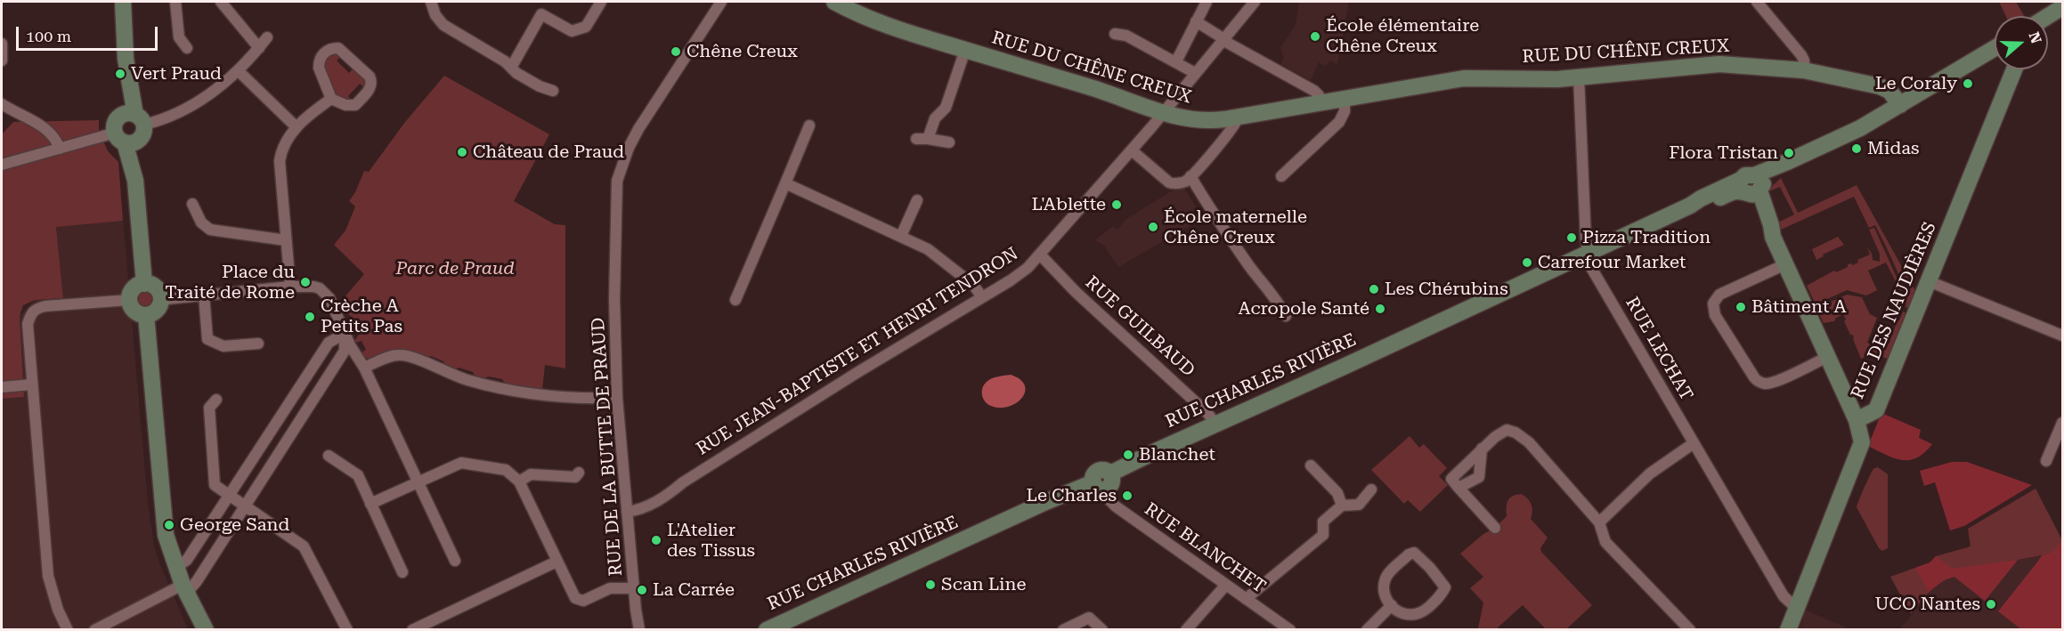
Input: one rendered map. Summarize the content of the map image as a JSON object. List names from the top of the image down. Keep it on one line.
{"streets":{"street":["RUE DU CHÊNE CREUX","RUE DES NAUDIÈRES","RUE GUILBAUD","RUE LECHAT","RUE JEAN-BAPTISTE ET HENRI TENDRON","RUE CHARLES RIVIÈRE","RUE DE LA BUTTE DE PRAUD","RUE BLANCHET"]},"crossings":[["RUE DU CHÊNE CREUX","RUE LECHAT"],["RUE DU CHÊNE CREUX","RUE JEAN-BAPTISTE ET HENRI TENDRON"],["RUE DES NAUDIÈRES","RUE LECHAT"],["RUE GUILBAUD","RUE JEAN-BAPTISTE ET HENRI TENDRON"],["RUE GUILBAUD","RUE CHARLES RIVIÈRE"],["RUE LECHAT","RUE CHARLES RIVIÈRE"],["RUE JEAN-BAPTISTE ET HENRI TENDRON","RUE DE LA BUTTE DE PRAUD"],["RUE CHARLES RIVIÈRE","RUE BLANCHET"]],"parks":["Parc de Praud"],"places":["École élémentaire Chêne Creux","Chêne Creux","Vert Praud","Le Coraly","Midas","Château de Praud","Flora Tristan","L'Ablette","École maternelle Chêne Creux","Pizza Tradition","Carrefour Market","Place du Traité de Rome","Les Chérubins","Bâtiment A","Acropole Santé","Crèche A Petits Pas","Blanchet","Le Charles","George Sand","L'Atelier des Tissus","Scan Line","La Carrée","UCO Nantes"],"scale_bar":"100 m","north":"right"}
